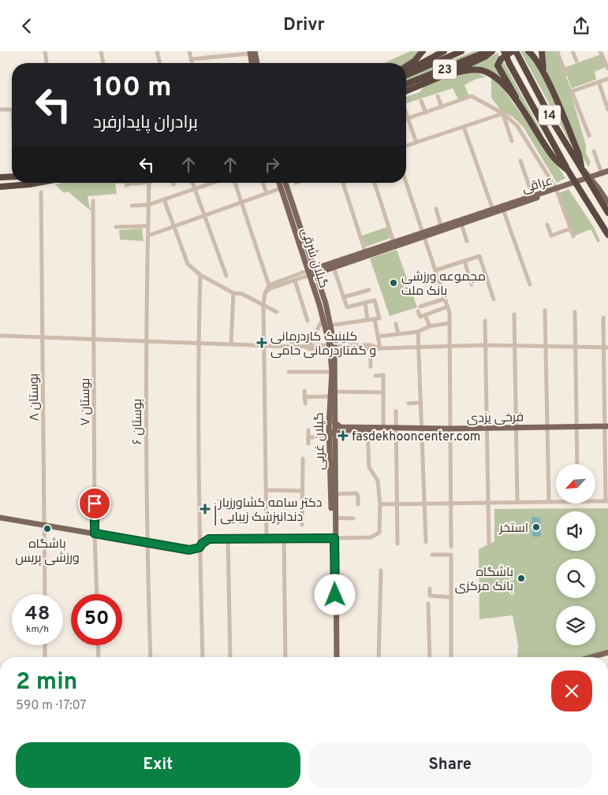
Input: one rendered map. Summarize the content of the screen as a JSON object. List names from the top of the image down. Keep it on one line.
{"streets":{"highway":["23","14"],"main road":["عراقی","گیلان شرقی","فرخی یزدی","گیلان غربی"],"street":["بوستان ۸","بوستان ۷","بوستان ۶"]},"crossings":[["عراقی","گیلان شرقی"],["گیلان شرقی","گیلان غربی"],["فرخی یزدی","گیلان غربی"]],"places":{"other":["مجموعه ورزشی بانک ملت","استخر","باشگاه ورزشی پریس","باشگاه بانک مرکزی"],"health":["کلینیک کاردرمانی و گفتاردرمانی حامی","fasdekhooncenter.com","دکتر سامه کشاورزیان | دندانپزشک زیبایی"]},"north":"bottom left","page":{"header":"Drivr","turn":["100 m","برادران پایدارفرد"],"speed":"48 km/h","limit":"50","heading":["2 min","590 m · 17:07"],"buttons":["Exit","Share"]}}
